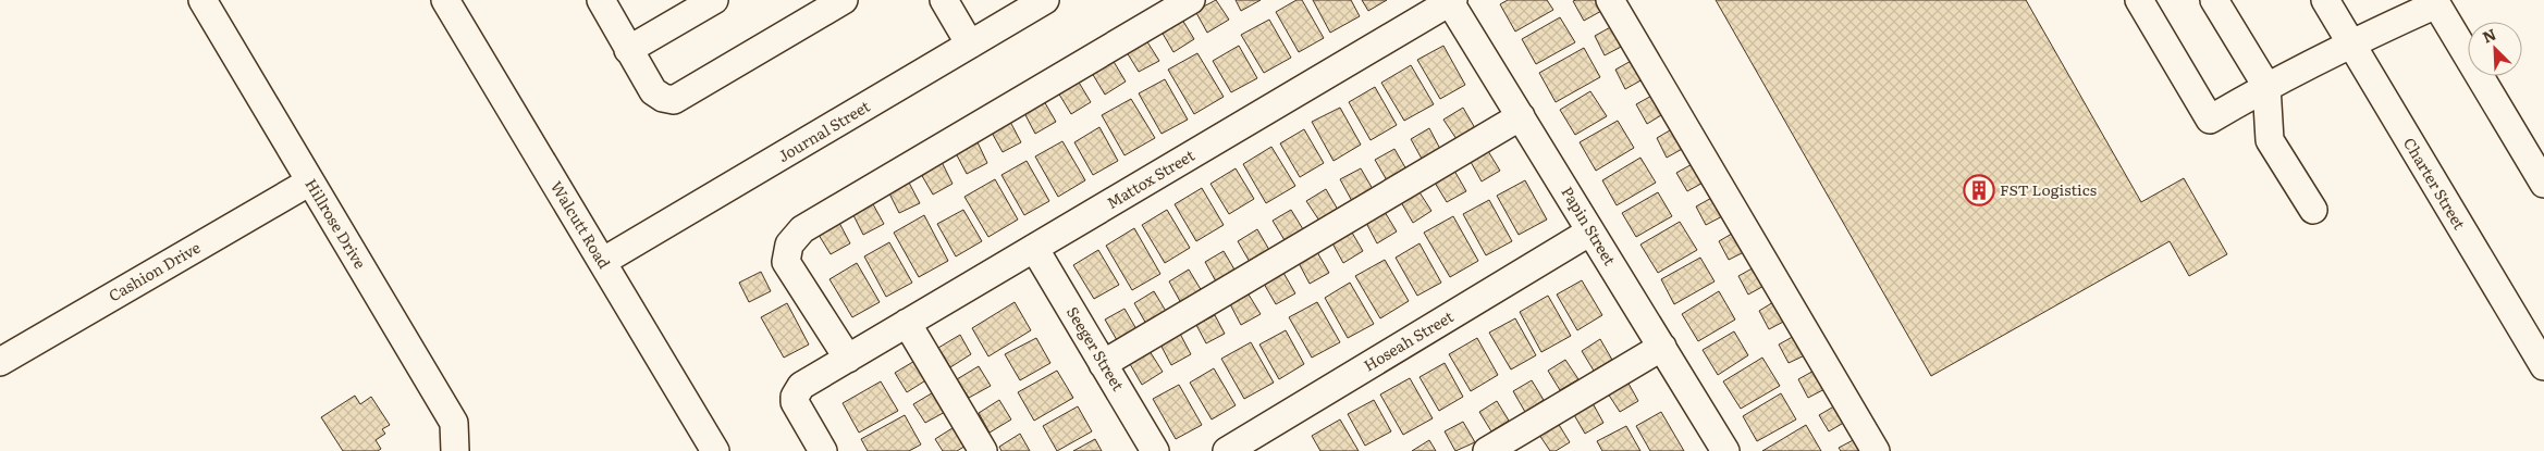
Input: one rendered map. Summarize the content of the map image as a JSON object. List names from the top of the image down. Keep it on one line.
{"streets":{"street":["Journal Street","Mattox Street","Charter Street","Hillrose Drive","Walcutt Road","Papin Street","Cashion Drive","Hoseah Street","Seeger Street"]},"crossings":[["Journal Street","Walcutt Road"],["Mattox Street","Papin Street"],["Mattox Street","Seeger Street"],["Hillrose Drive","Cashion Drive"],["Papin Street","Hoseah Street"]],"places":{"building":["FST Logistics"]},"north":"top left"}
